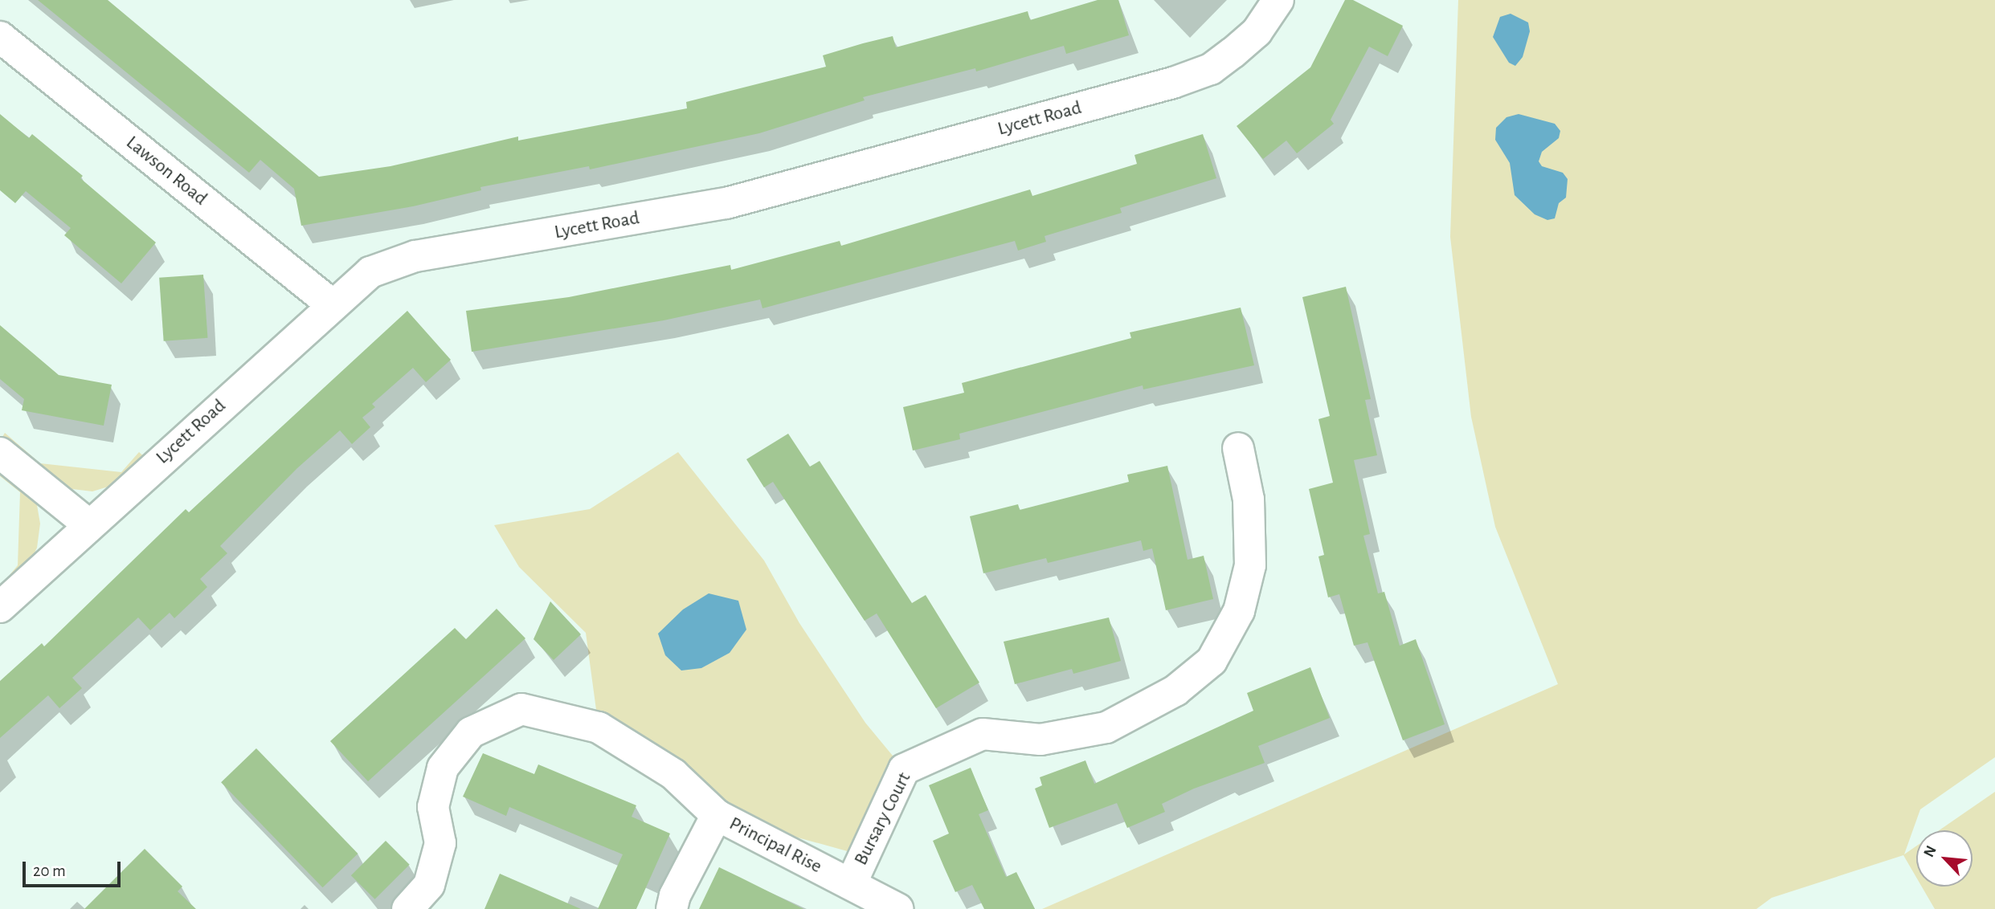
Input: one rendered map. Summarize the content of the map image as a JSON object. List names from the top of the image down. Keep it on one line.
{"streets":{"street":["Lycett Road","Lawson Road","Bursary Court","Principal Rise"]},"crossings":[["Lycett Road","Lawson Road"],["Bursary Court","Principal Rise"]],"scale_bar":"20 m","north":"top left"}
